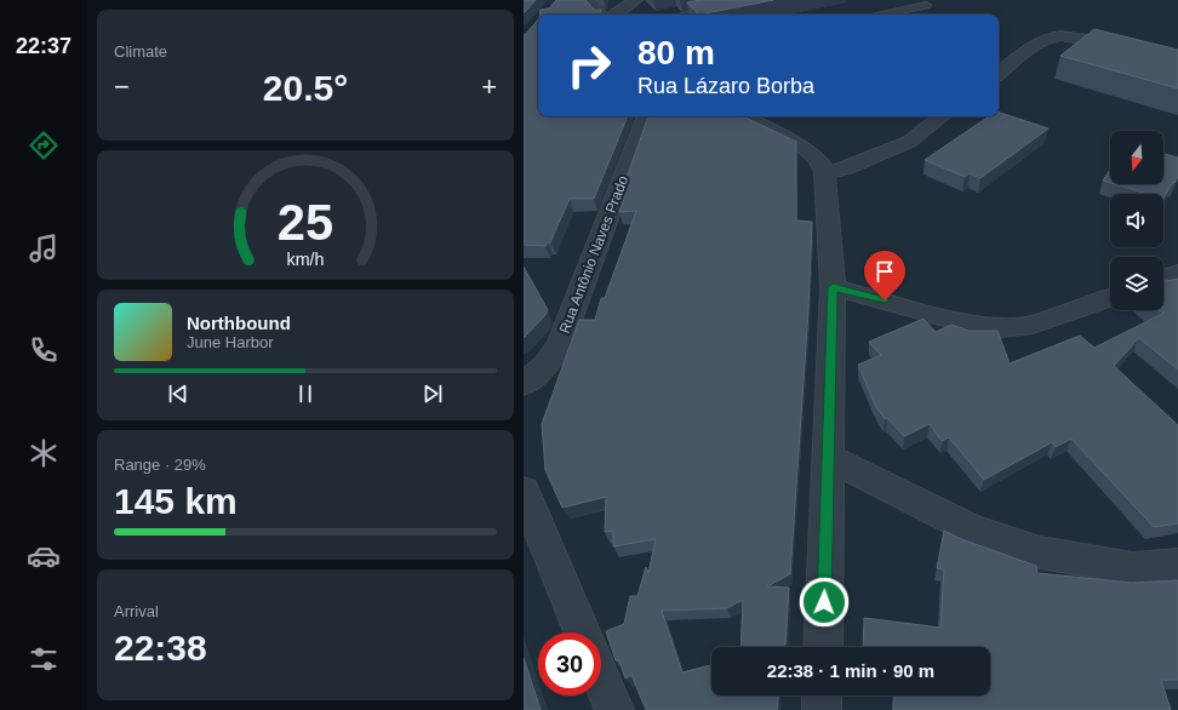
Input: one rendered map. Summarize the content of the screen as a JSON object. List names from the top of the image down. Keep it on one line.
{"streets":{"street":["Rua Antônio Naves Prado"]},"north":"bottom","page":{"tabs":"22:37","tile":["Climate",["Range · 29%","145 km"],["Arrival","22:38"]],"turn":["80 m","Rua Lázaro Borba"],"heat":["−","20.5°","+"],"song":["Northbound","June Harbor"],"limit":"30","trip":"22:38 · 1 min · 90 m","gauge":["25","km/h"]}}
